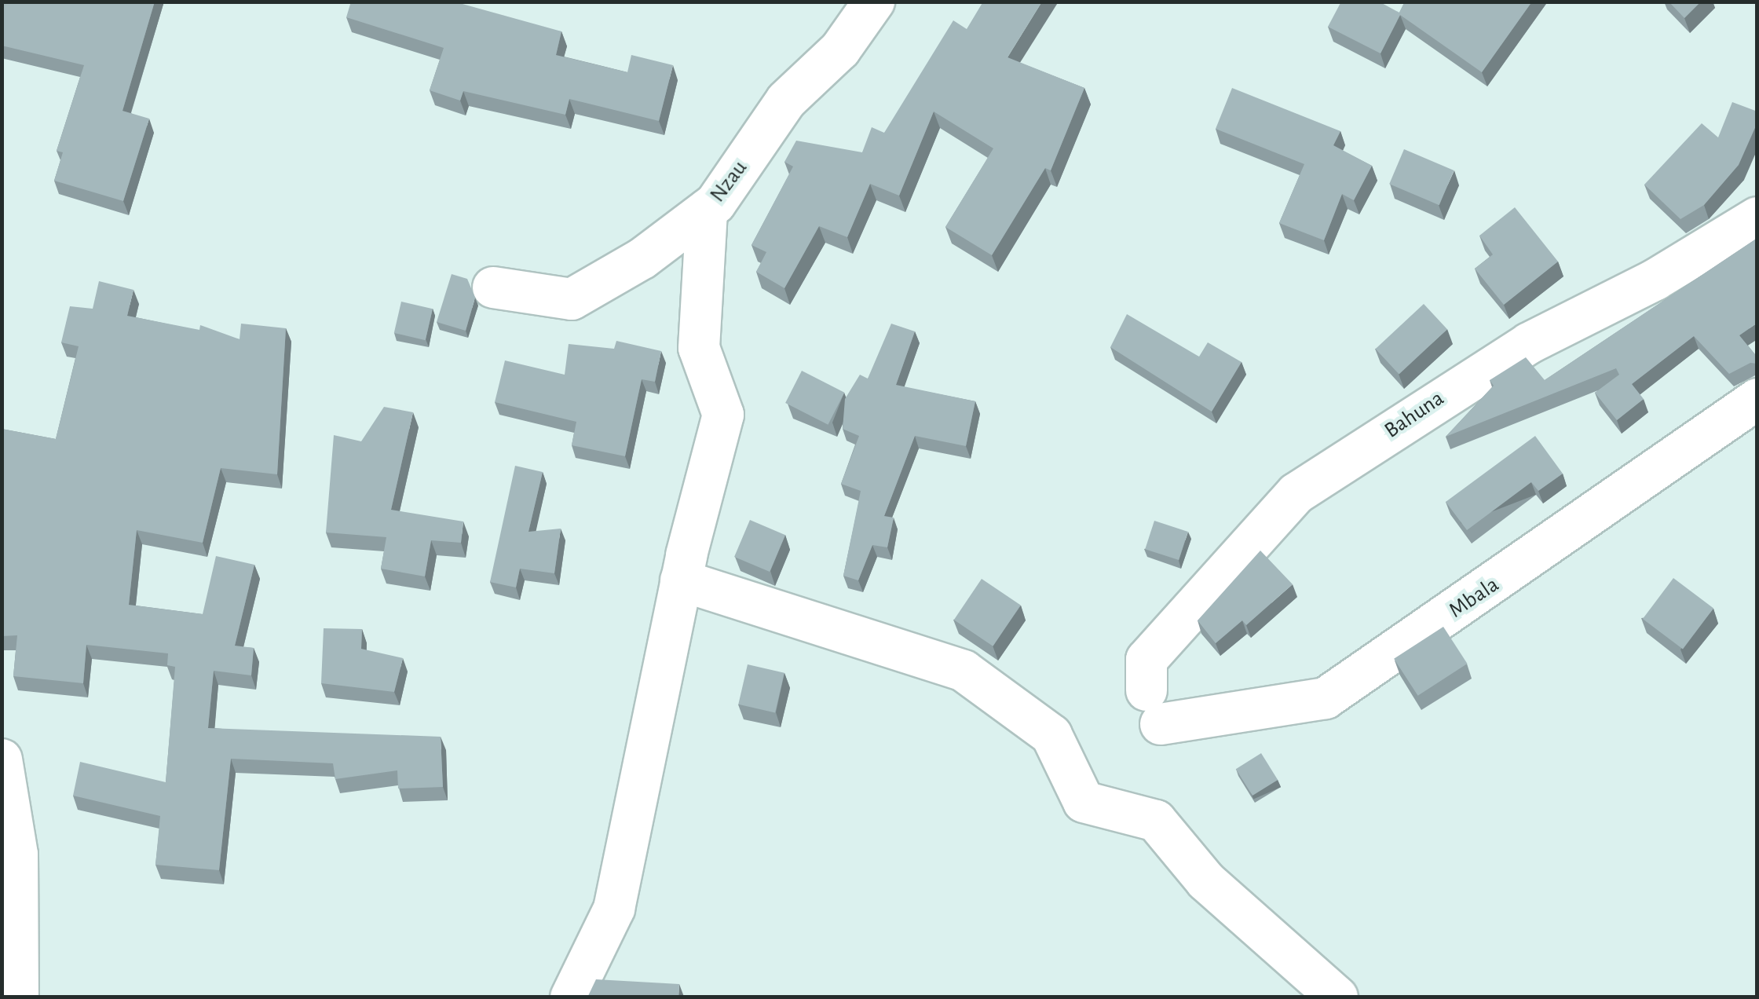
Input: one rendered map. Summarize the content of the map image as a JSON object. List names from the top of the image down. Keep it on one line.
{"streets":{"street":["Nzau","Bahuna","Mbala"]},"crossings":[["Bahuna","Mbala"]]}
